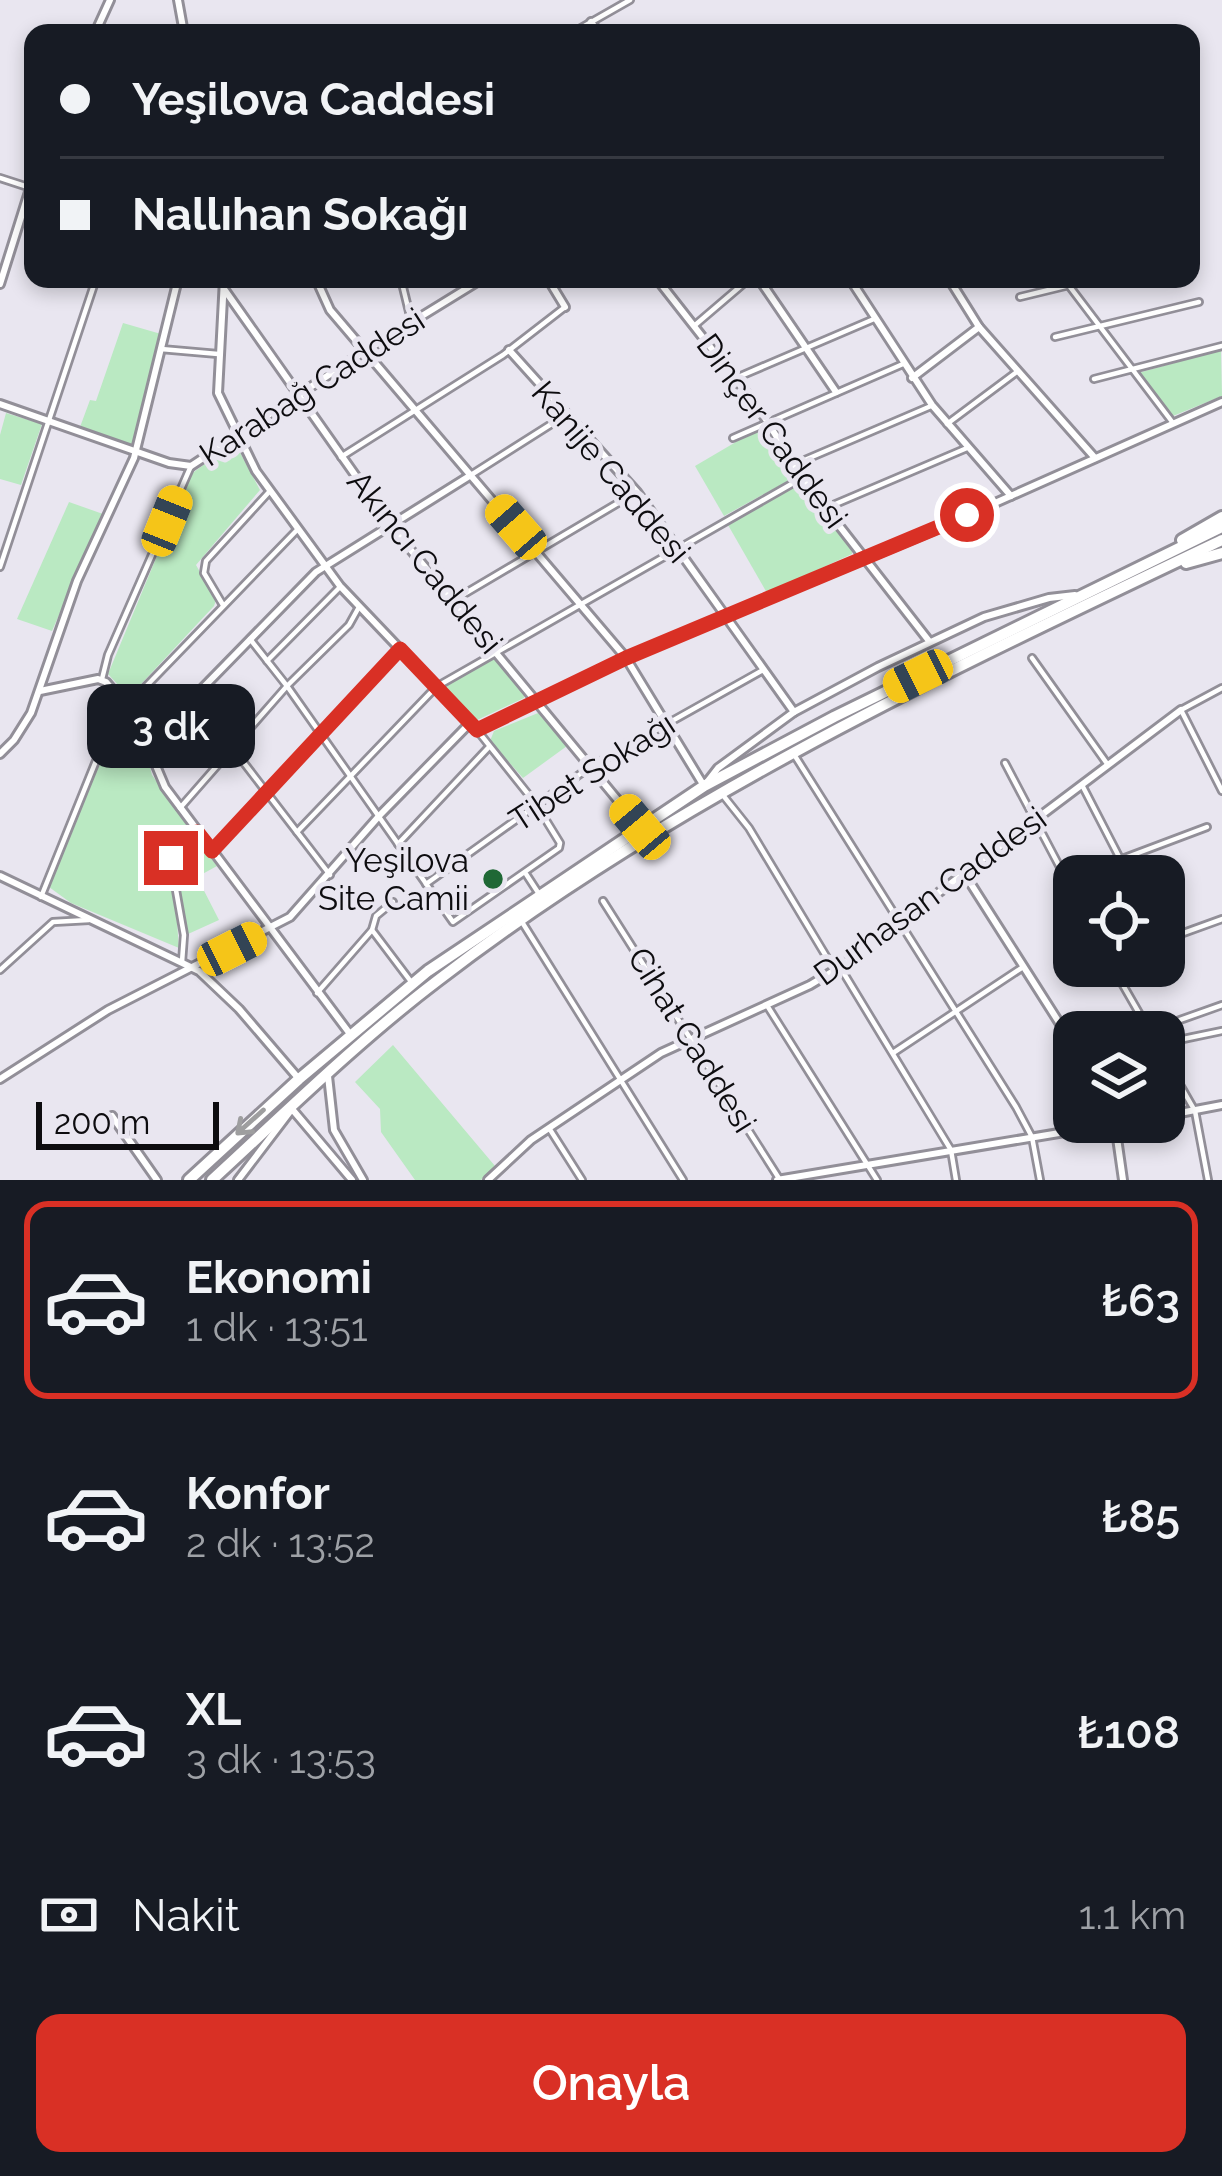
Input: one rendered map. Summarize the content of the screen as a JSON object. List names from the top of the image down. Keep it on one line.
{"streets":{"street":["Karabağ Caddesi","Dinçer Caddesi","Kanije Caddesi","Akıncı Caddesi","Tibet Sokağı","Durhasan Caddesi","Cihat Caddesi"]},"crossings":[["Karabağ Caddesi","Akıncı Caddesi"],["Kanije Caddesi","Tibet Sokağı"],["Akıncı Caddesi","Tibet Sokağı"],["Durhasan Caddesi","Cihat Caddesi"]],"places":["Yeşilova Site Camii"],"scale_bar":"200 m","page":{"banner":["Yeşilova Caddesi","Nallıhan Sokağı"],"bubble":"3 dk","scale":"200 m","list":[{"name":"Ekonomi","note":"1 dk · 13:51","value":"₺63"},{"name":"Konfor","note":"2 dk · 13:52","value":"₺85"},{"name":"XL","note":"3 dk · 13:53","value":"₺108"}],"pay":["Nakit","1.1 km"],"buttons":"Onayla"}}
